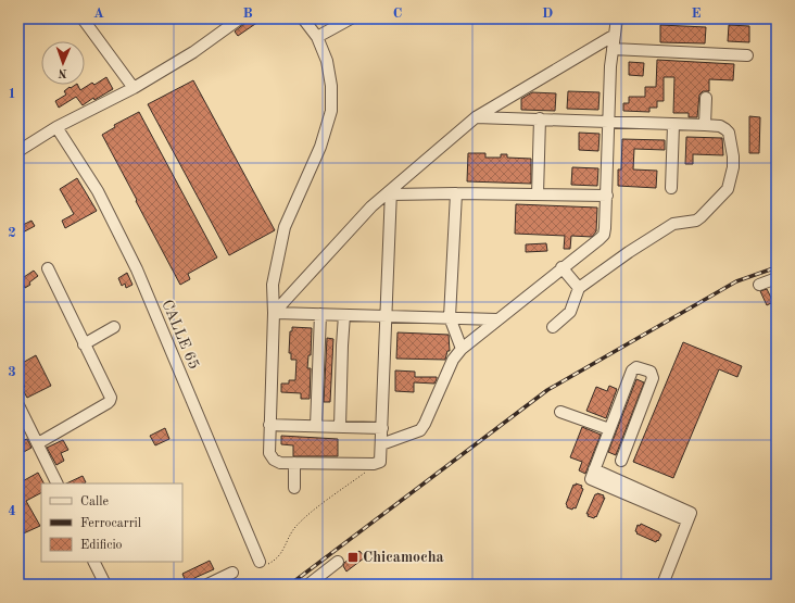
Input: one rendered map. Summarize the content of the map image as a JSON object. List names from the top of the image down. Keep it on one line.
{"streets":{"street":["CALLE 65"]},"places":{"transit":["Chicamocha"]},"legend":["Calle","Ferrocarril","Edificio"],"north":"bottom","grid":{"columns":["A","B","C","D","E"],"rows":["1","2","3","4"]}}
